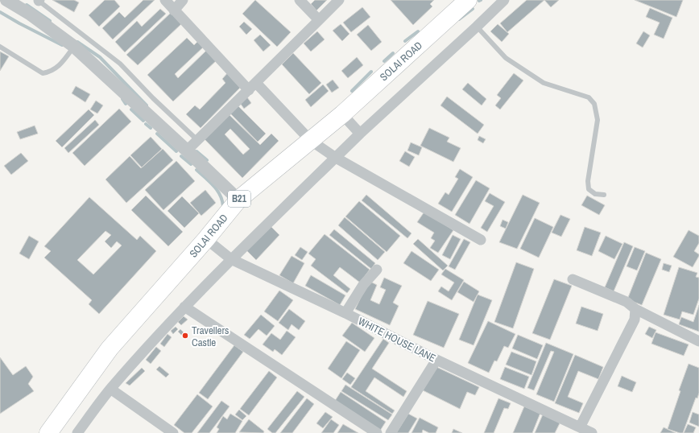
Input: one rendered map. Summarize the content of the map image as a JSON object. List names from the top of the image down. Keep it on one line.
{"streets":{"highway":["SOLAI ROAD","B21"],"street":["WHITE HOUSE LANE"]},"crossings":[["SOLAI ROAD","WHITE HOUSE LANE"]],"places":["Travellers Castle"]}
